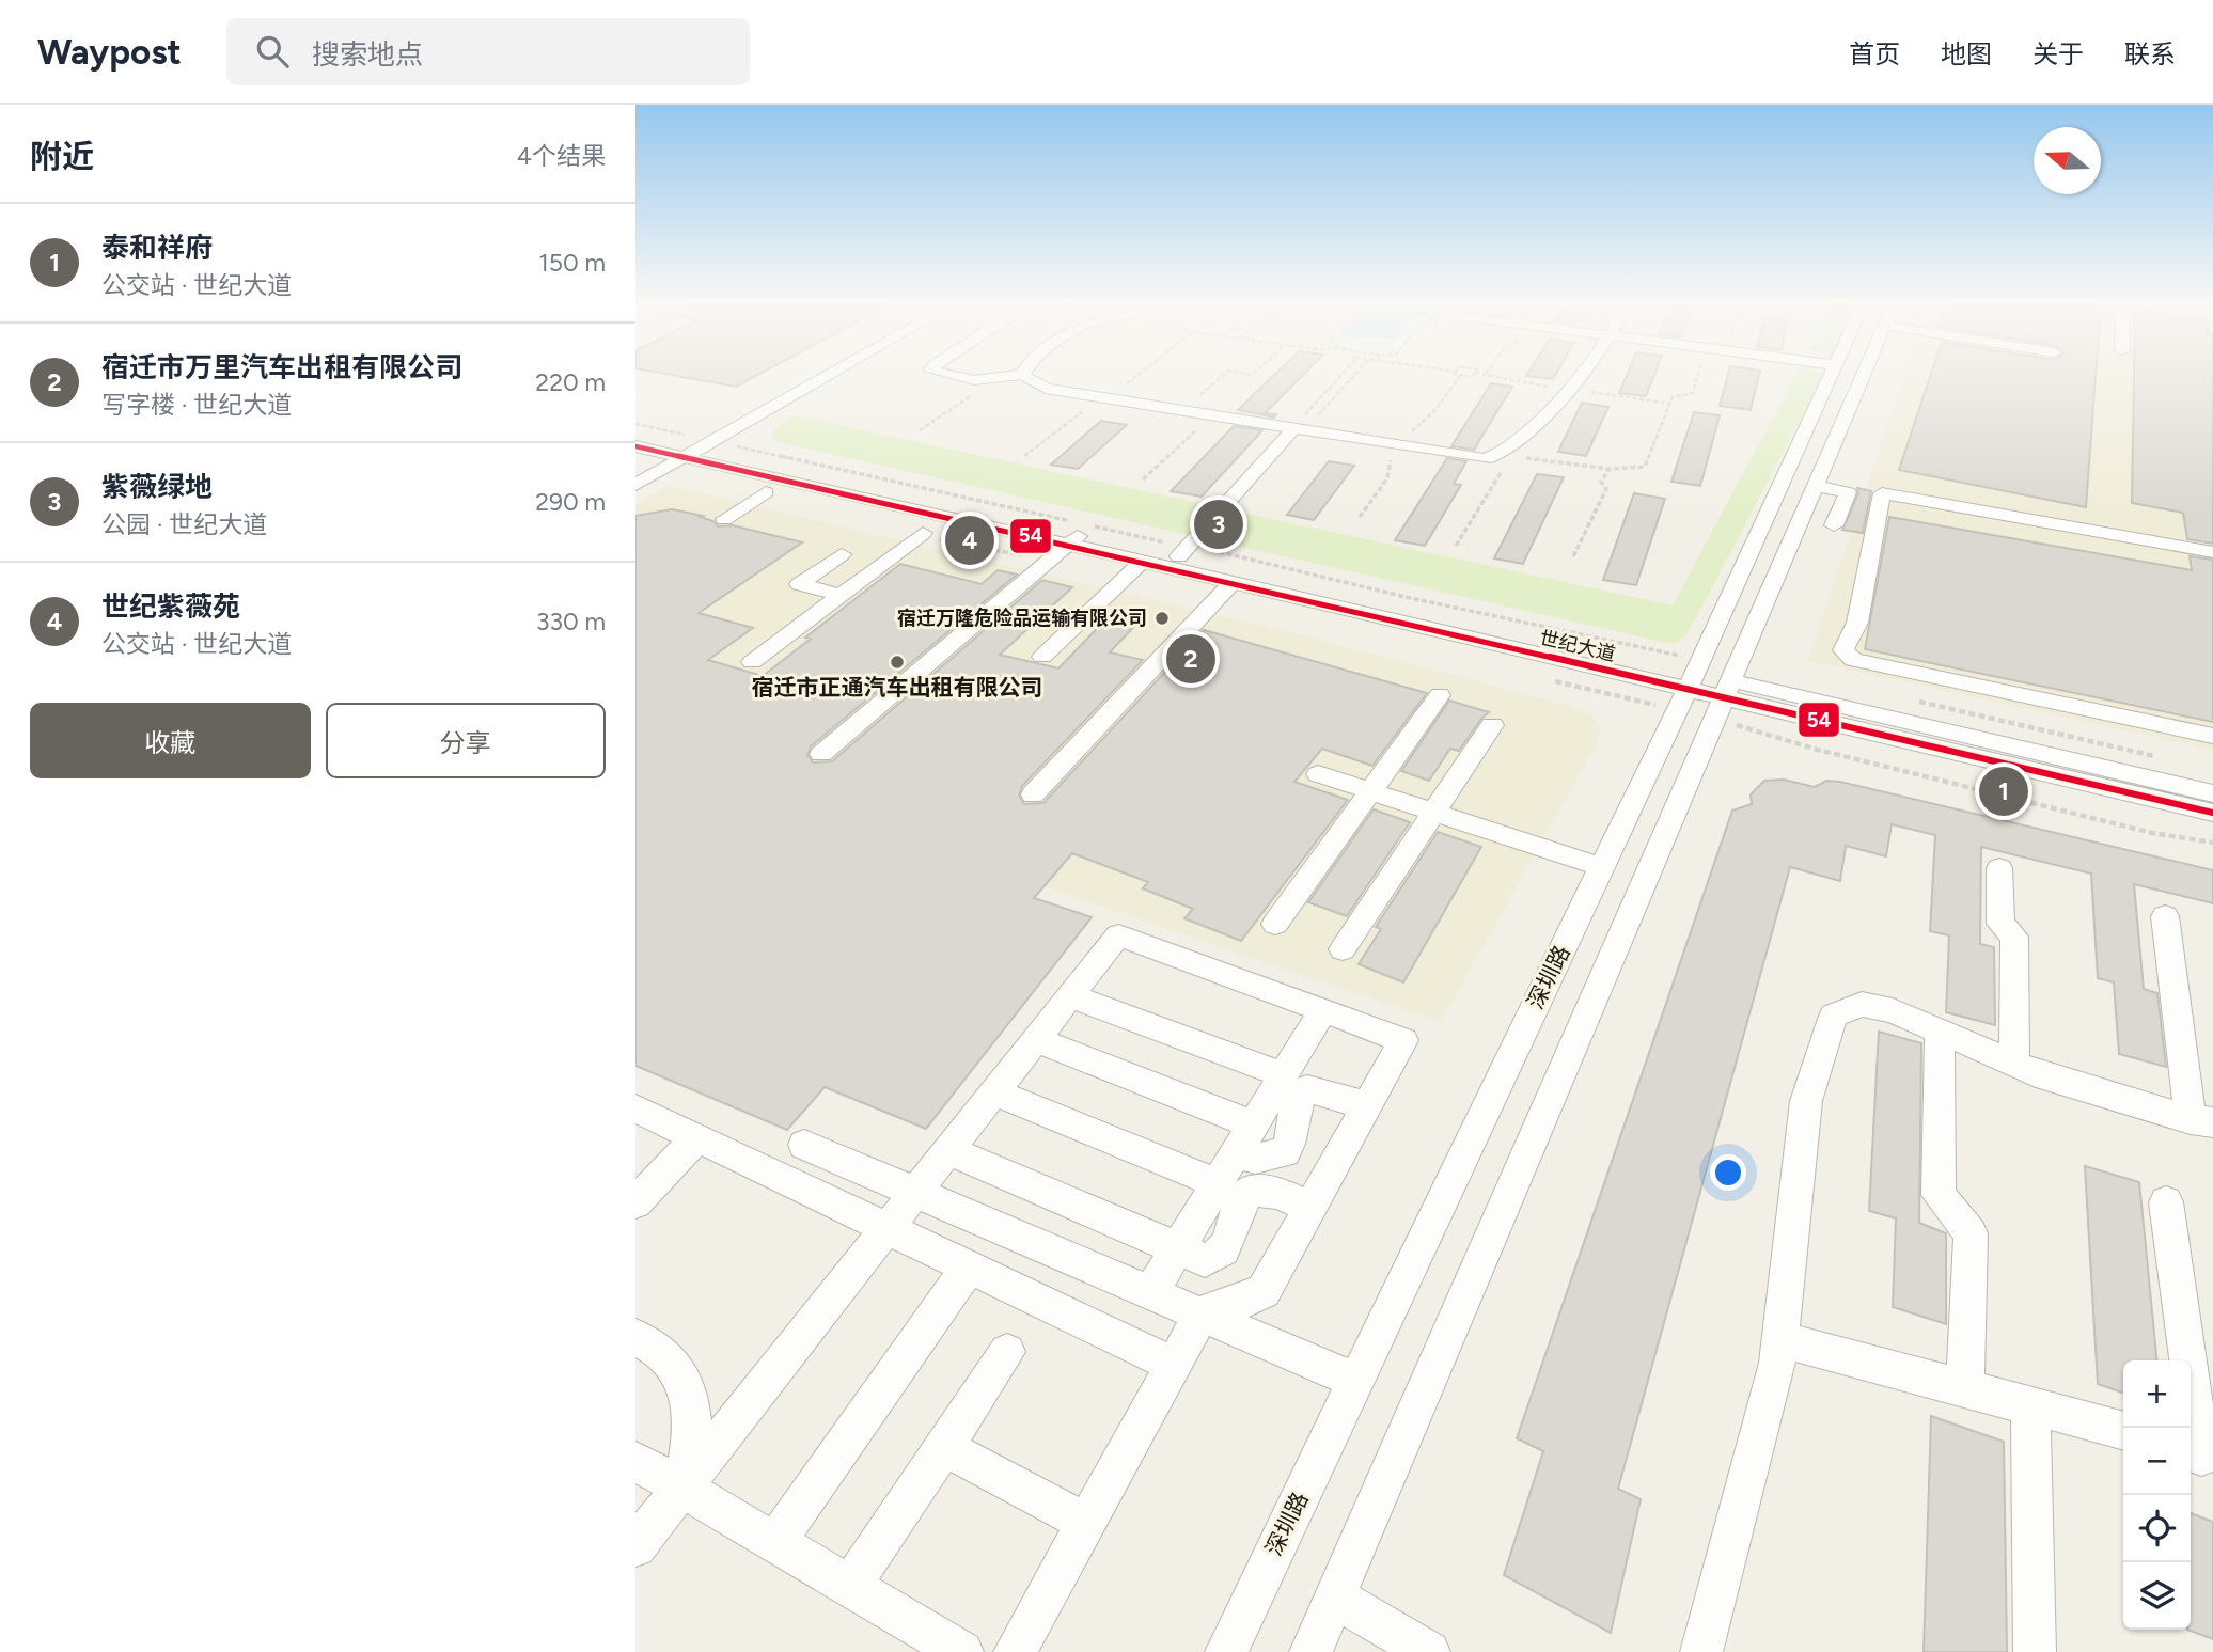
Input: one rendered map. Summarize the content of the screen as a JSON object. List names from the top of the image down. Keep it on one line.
{"streets":{"street":["世纪大道","深圳路"]},"crossings":[["世纪大道","深圳路"]],"places":["宿迁万隆危险品运输有限公司","宿迁市正通汽车出租有限公司"],"lines":["transit line 54"],"north":"left","page":{"header":"Waypost","search":"搜索地点","nav":["首页","地图","关于","联系"],"heading":["附近","4个结果"],"list":[{"mark":"1","name":"泰和祥府","note":"公交站 · 世纪大道","value":"150 m"},{"mark":"2","name":"宿迁市万里汽车出租有限公司","note":"写字楼 · 世纪大道","value":"220 m"},{"mark":"3","name":"紫薇绿地","note":"公园 · 世纪大道","value":"290 m"},{"mark":"4","name":"世纪紫薇苑","note":"公交站 · 世纪大道","value":"330 m"}],"pins":["3","4","2","1"],"buttons":["收藏","分享"],"map_buttons":["+","−"]}}
